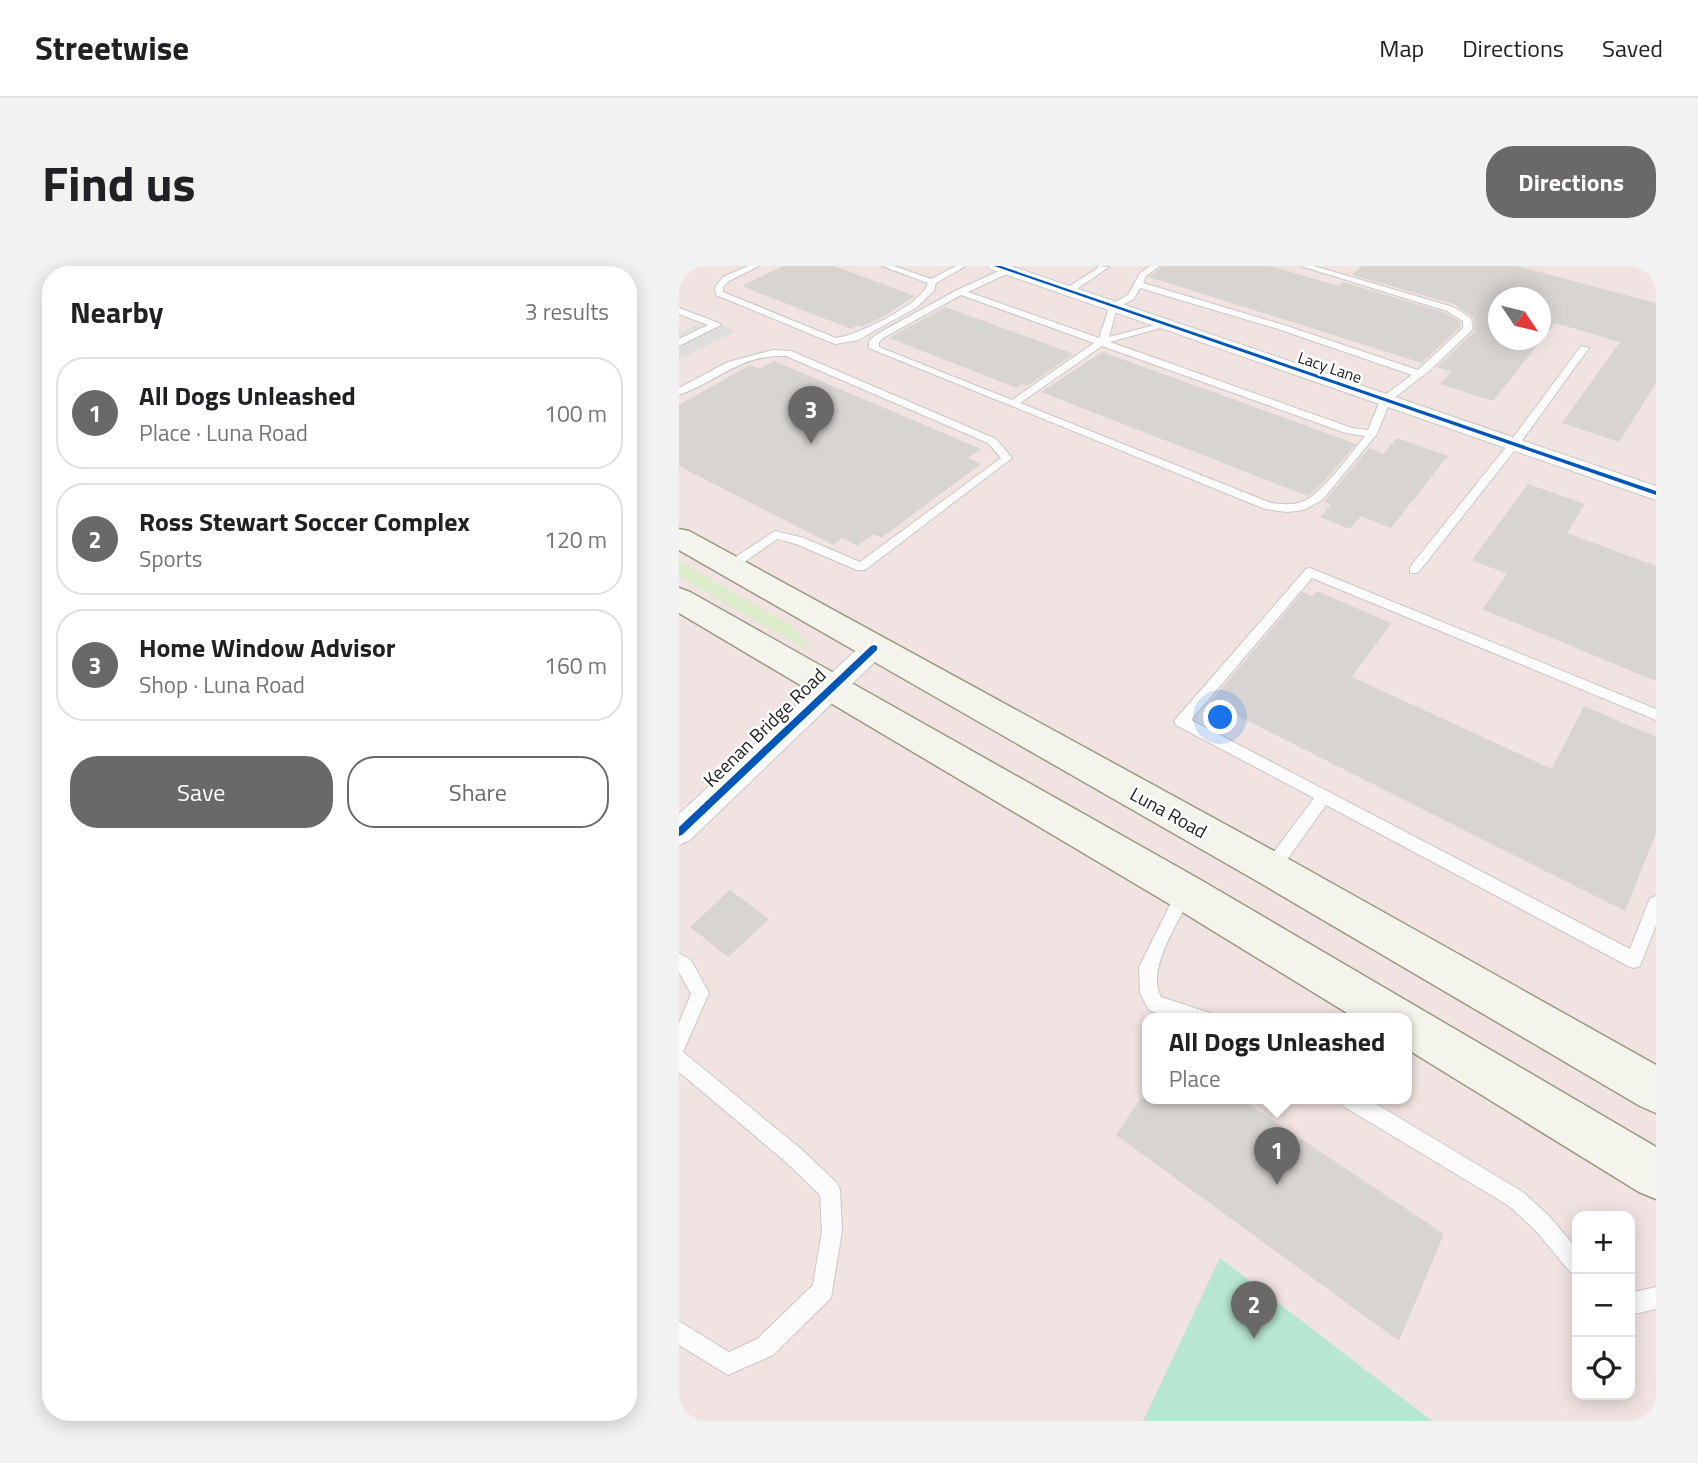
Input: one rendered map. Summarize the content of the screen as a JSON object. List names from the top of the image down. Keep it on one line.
{"streets":{"main road":["Luna Road"],"street":["Lacy Lane","Keenan Bridge Road"]},"crossings":[["Keenan Bridge Road","Luna Road"]],"north":"bottom right","page":{"header":"Streetwise","nav":["Map","Directions","Saved"],"title":"Find us","buttons":["Directions",["Save","Share"]],"heading":["Nearby","3 results"],"list":[{"mark":"1","name":"All Dogs Unleashed","note":"Place · Luna Road","value":"100 m"},{"mark":"2","name":"Ross Stewart Soccer Complex","note":"Sports","value":"120 m"},{"mark":"3","name":"Home Window Advisor","note":"Shop · Luna Road","value":"160 m"}],"pins":["3","1","2"],"popup":["All Dogs Unleashed","Place"],"map_buttons":["+","−"]}}
